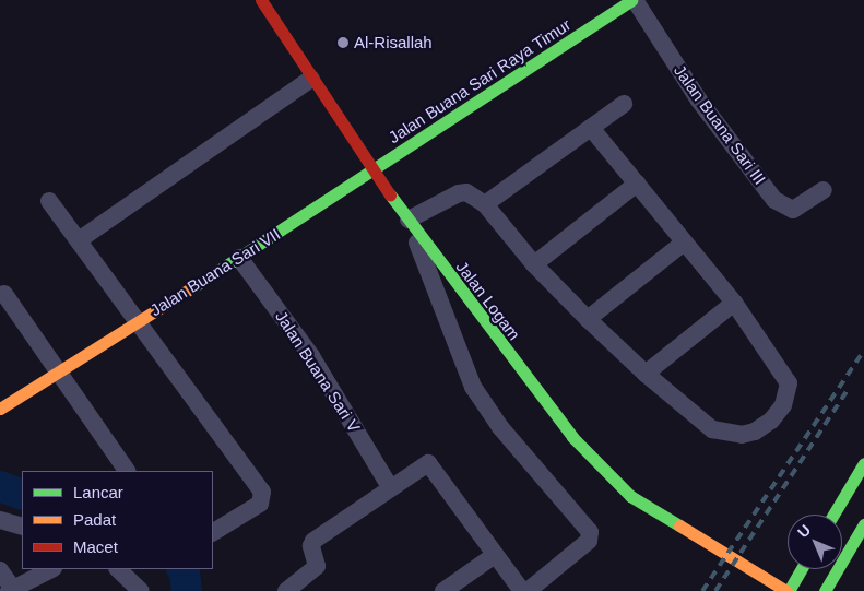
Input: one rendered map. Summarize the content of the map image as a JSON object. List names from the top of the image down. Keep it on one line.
{"streets":{"main road":["Jalan Buana Sari Raya Timur","Jalan Buana Sari VII","Jalan Logam"],"street":["Jalan Buana Sari III","Jalan Buana Sari V"]},"crossings":[["Jalan Buana Sari Raya Timur","Jalan Buana Sari III"],["Jalan Buana Sari Raya Timur","Jalan Buana Sari VII"],["Jalan Buana Sari Raya Timur","Jalan Logam"],["Jalan Buana Sari VII","Jalan Logam"],["Jalan Buana Sari VII","Jalan Buana Sari V"]],"places":["Al-Risallah"],"legend":["Lancar","Padat","Macet"],"north":"top left"}
